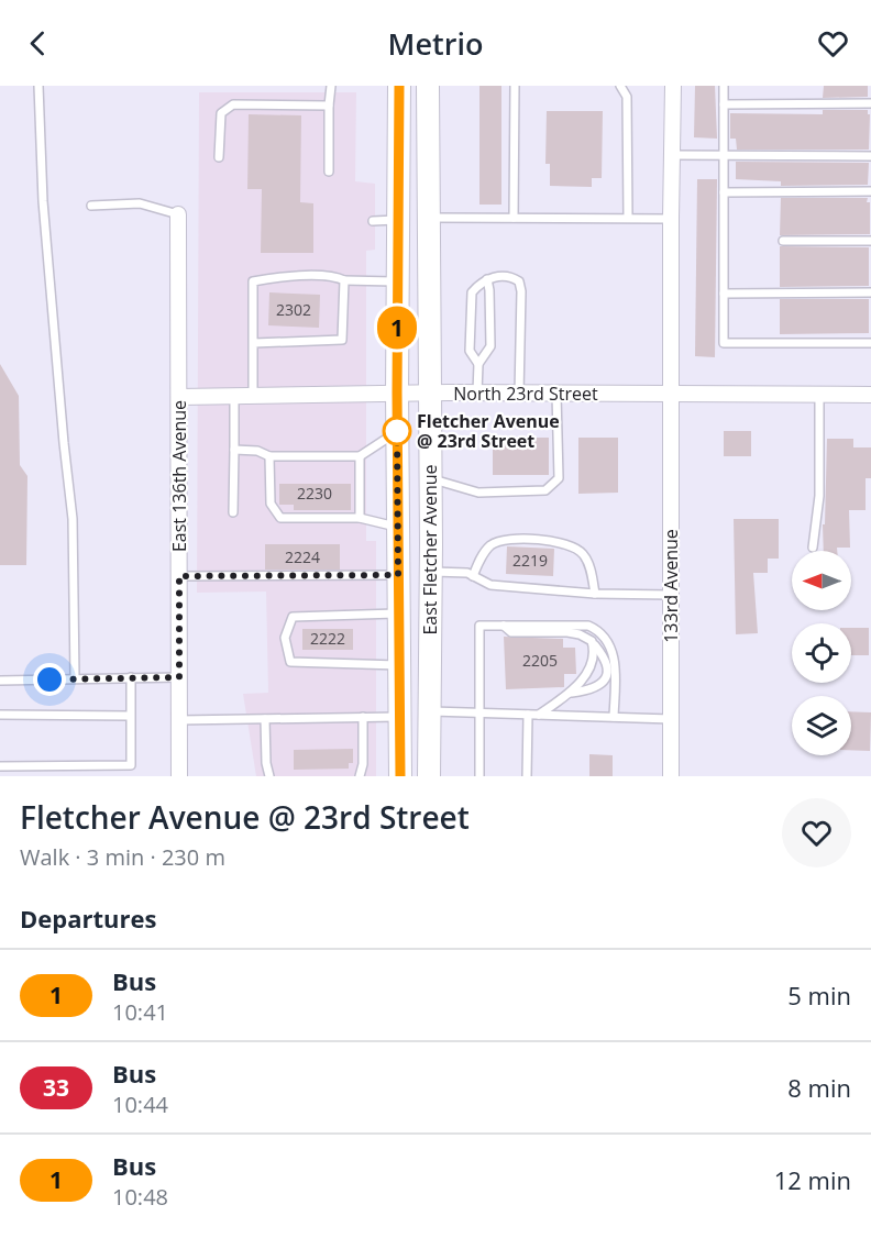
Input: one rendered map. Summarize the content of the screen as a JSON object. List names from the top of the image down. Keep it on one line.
{"streets":{"main road":["East Fletcher Avenue"],"street":["North 23rd Street","East 136th Avenue","133rd Avenue"]},"crossings":[["North 23rd Street","East 136th Avenue"],["North 23rd Street","East Fletcher Avenue"],["North 23rd Street","133rd Avenue"]],"places":["Fletcher Avenue @ 23rd Street"],"lines":["bus line 1"],"house_numbers":["2302","2230","2224","2219","2222","2205"],"north":"left","page":{"header":"Metrio","on_map":"1","heading":[["Fletcher Avenue @ 23rd Street","Walk · 3 min · 230 m"],"Departures"],"list":[{"mark":"1","name":"Bus","note":"10:41","value":"5 min"},{"mark":"33","name":"Bus","note":"10:44","value":"8 min"},{"mark":"1","name":"Bus","note":"10:48","value":"12 min"}]}}
